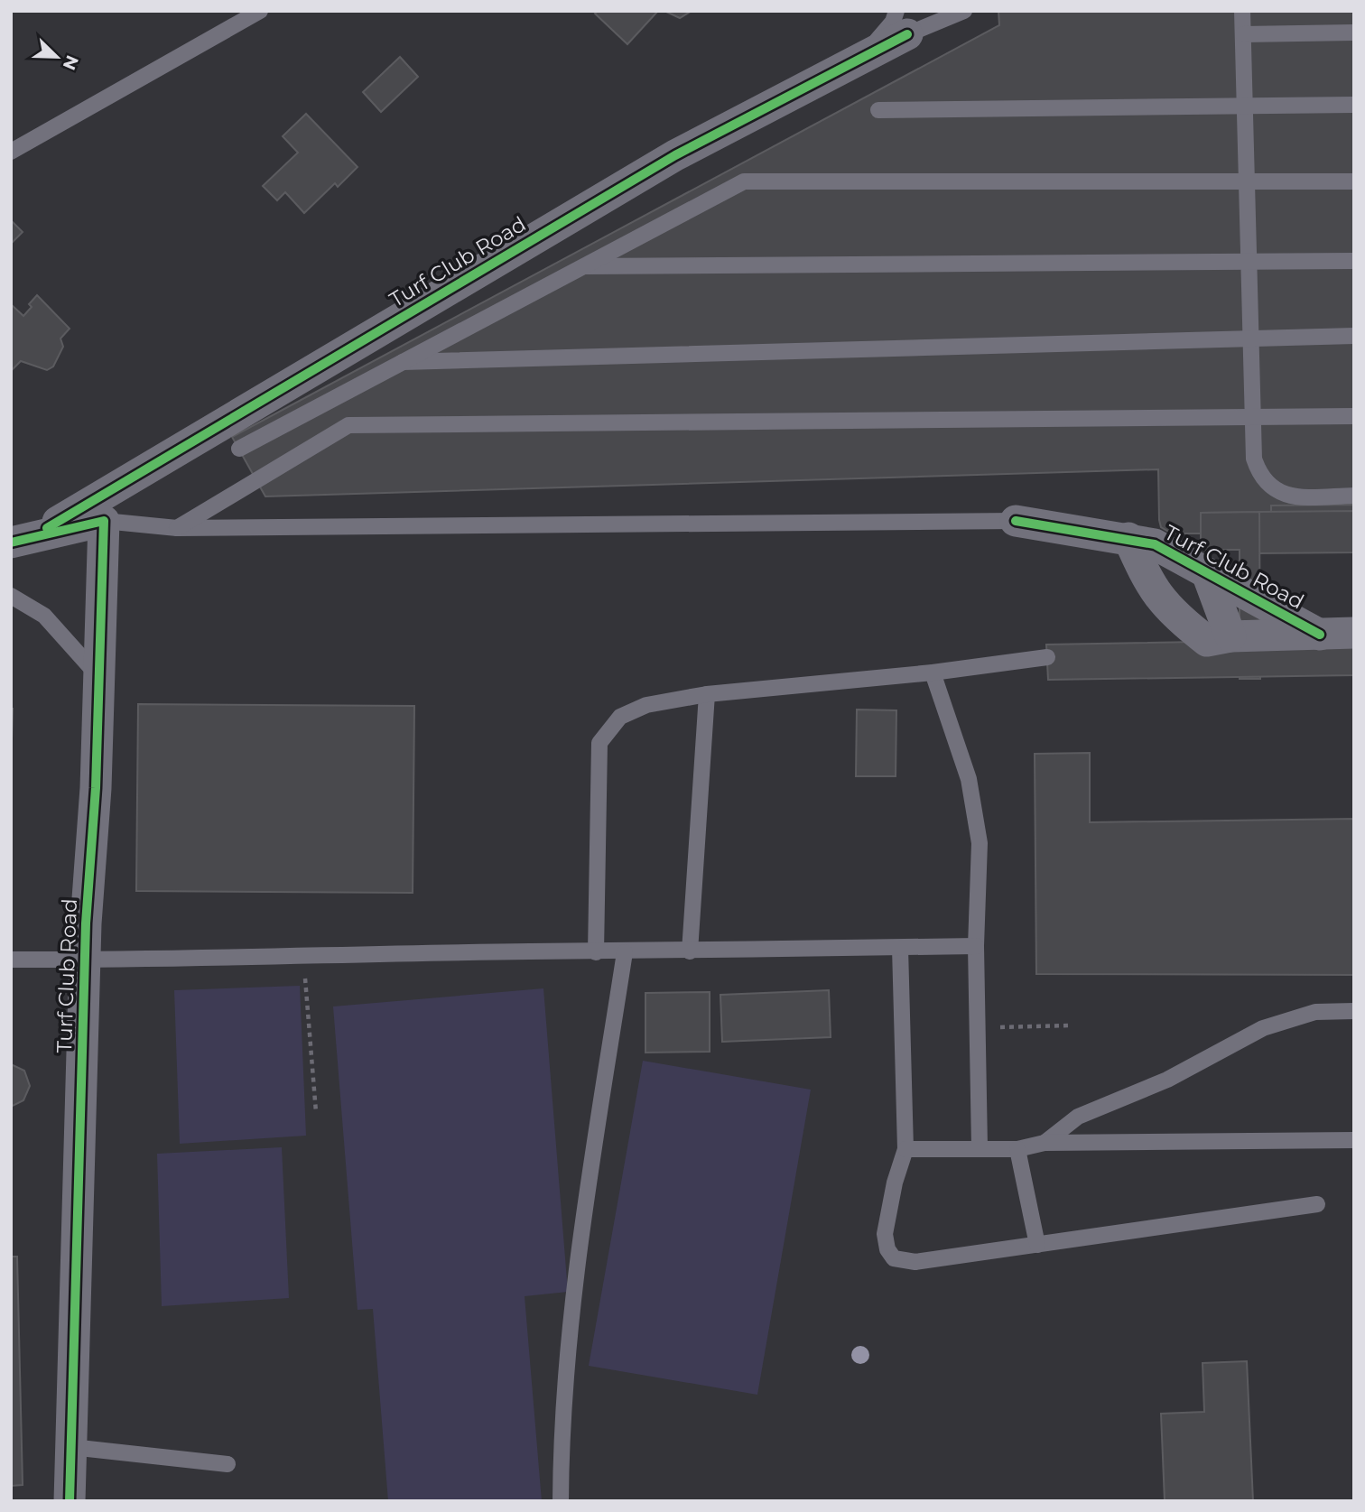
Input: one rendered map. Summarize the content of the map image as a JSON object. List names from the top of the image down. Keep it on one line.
{"streets":{"street":["Turf Club Road"]},"north":"bottom right"}
